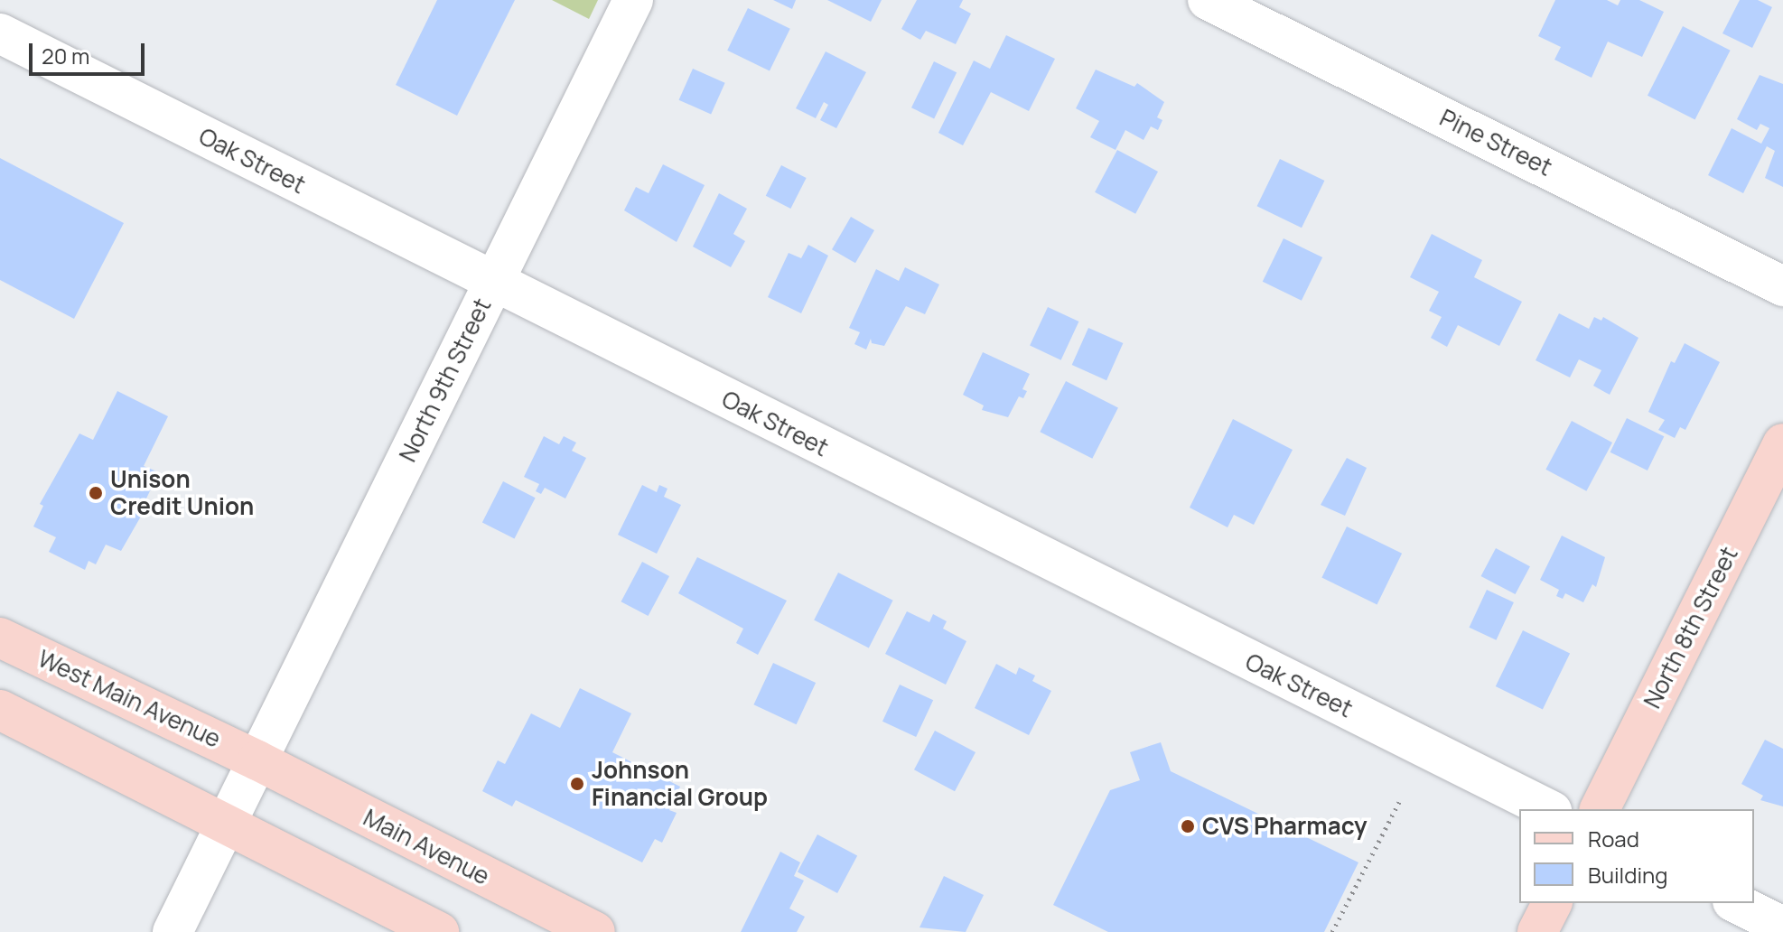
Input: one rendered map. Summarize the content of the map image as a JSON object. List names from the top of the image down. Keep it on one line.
{"streets":{"main road":["North 8th Street","West Main Avenue","Main Avenue"],"street":["Pine Street","Oak Street","North 9th Street"]},"crossings":[["Oak Street","North 9th Street"],["North 9th Street","West Main Avenue"],["North 9th Street","Main Avenue"],["West Main Avenue","Main Avenue"]],"places":["Unison Credit Union","Johnson Financial Group","CVS Pharmacy"],"legend":["Road","Building"],"scale_bar":"20 m"}
